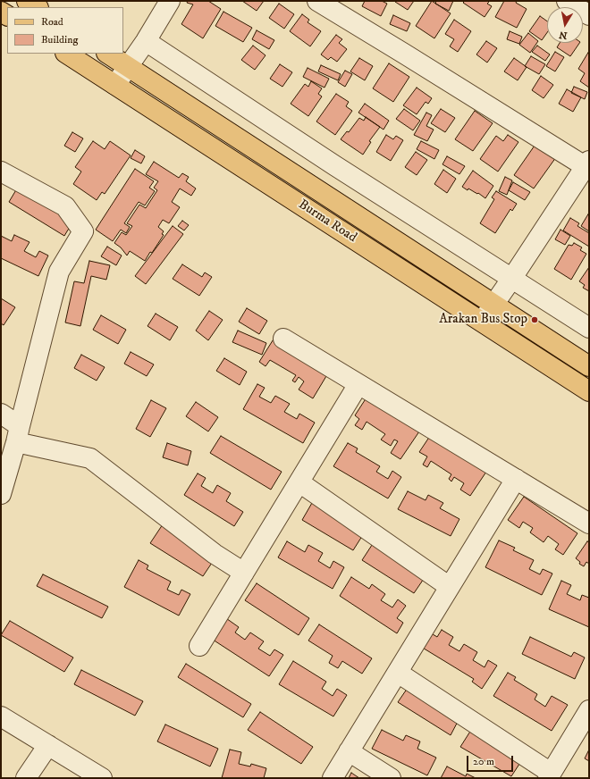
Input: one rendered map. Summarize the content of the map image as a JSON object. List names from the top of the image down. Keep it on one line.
{"streets":{"main road":["Burma Road"]},"places":["Arakan Bus Stop"],"legend":["Road","Building"],"scale_bar":"20 m","north":"bottom"}
